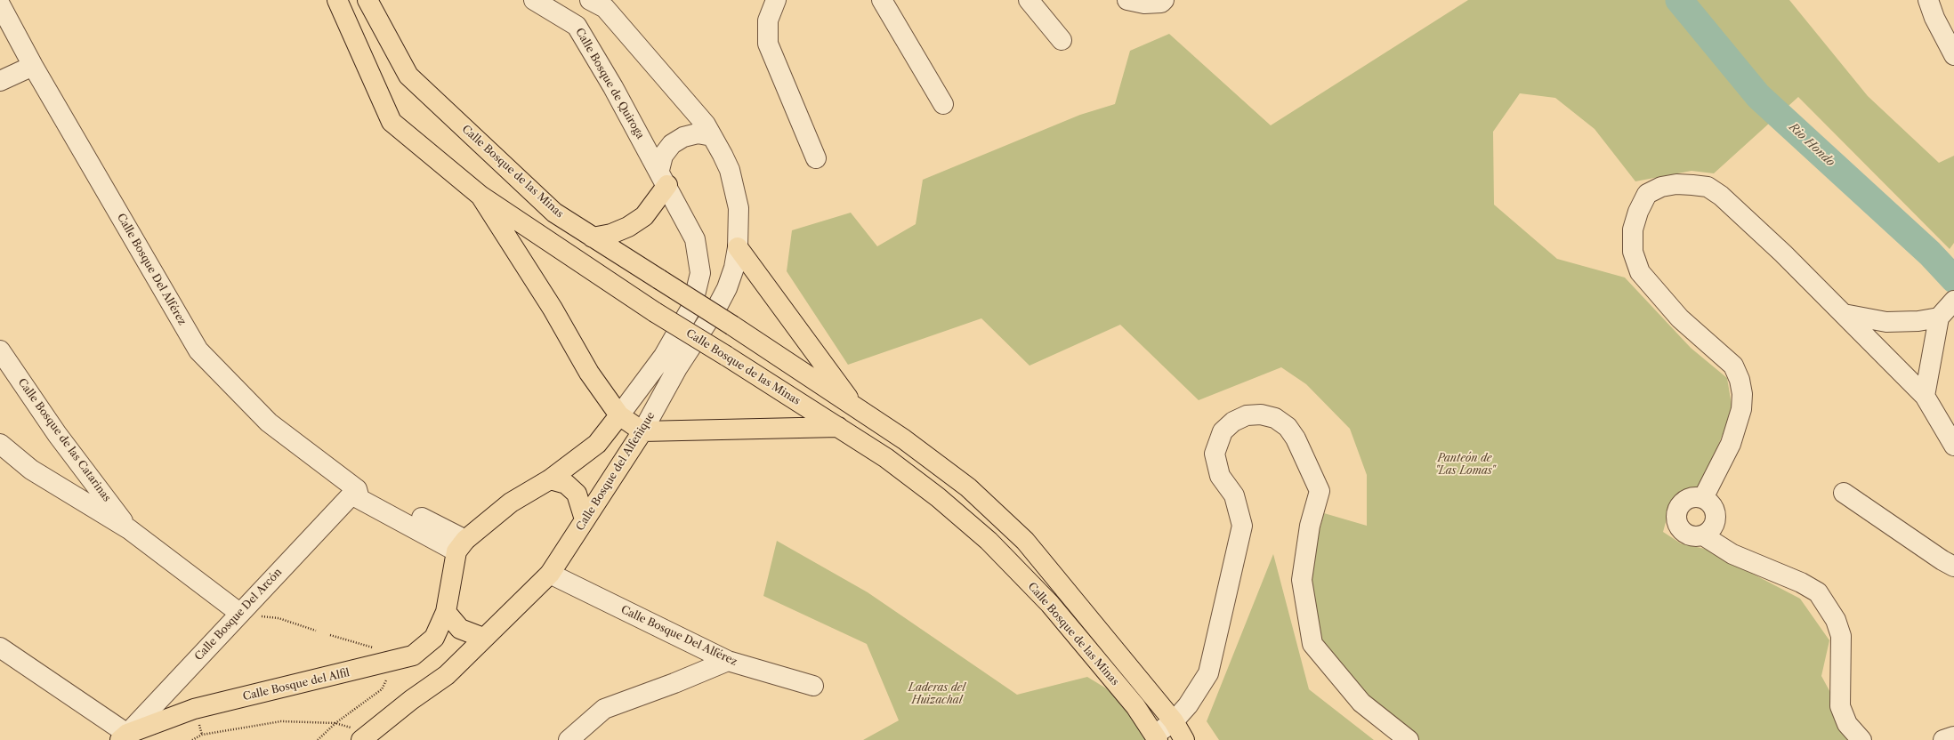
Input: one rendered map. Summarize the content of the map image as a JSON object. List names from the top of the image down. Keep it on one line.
{"streets":{"main road":["Calle Bosque de las Minas","Calle Bosque del Alfeñique","Calle Bosque del Alfil"],"street":["Calle Bosque de Quiroga","Calle Bosque Del Alférez","Calle Bosque de las Catarinas","Calle Bosque Del Arcón"]},"crossings":[["Calle Bosque Del Alférez","Calle Bosque del Alfeñique"],["Calle Bosque Del Alférez","Calle Bosque Del Arcón"],["Calle Bosque de las Catarinas","Calle Bosque Del Arcón"],["Calle Bosque Del Arcón","Calle Bosque del Alfil"]],"water":["Rio Hondo"],"parks":["Panteón de \"Las Lomas\"","Laderas del Huizachal"]}
